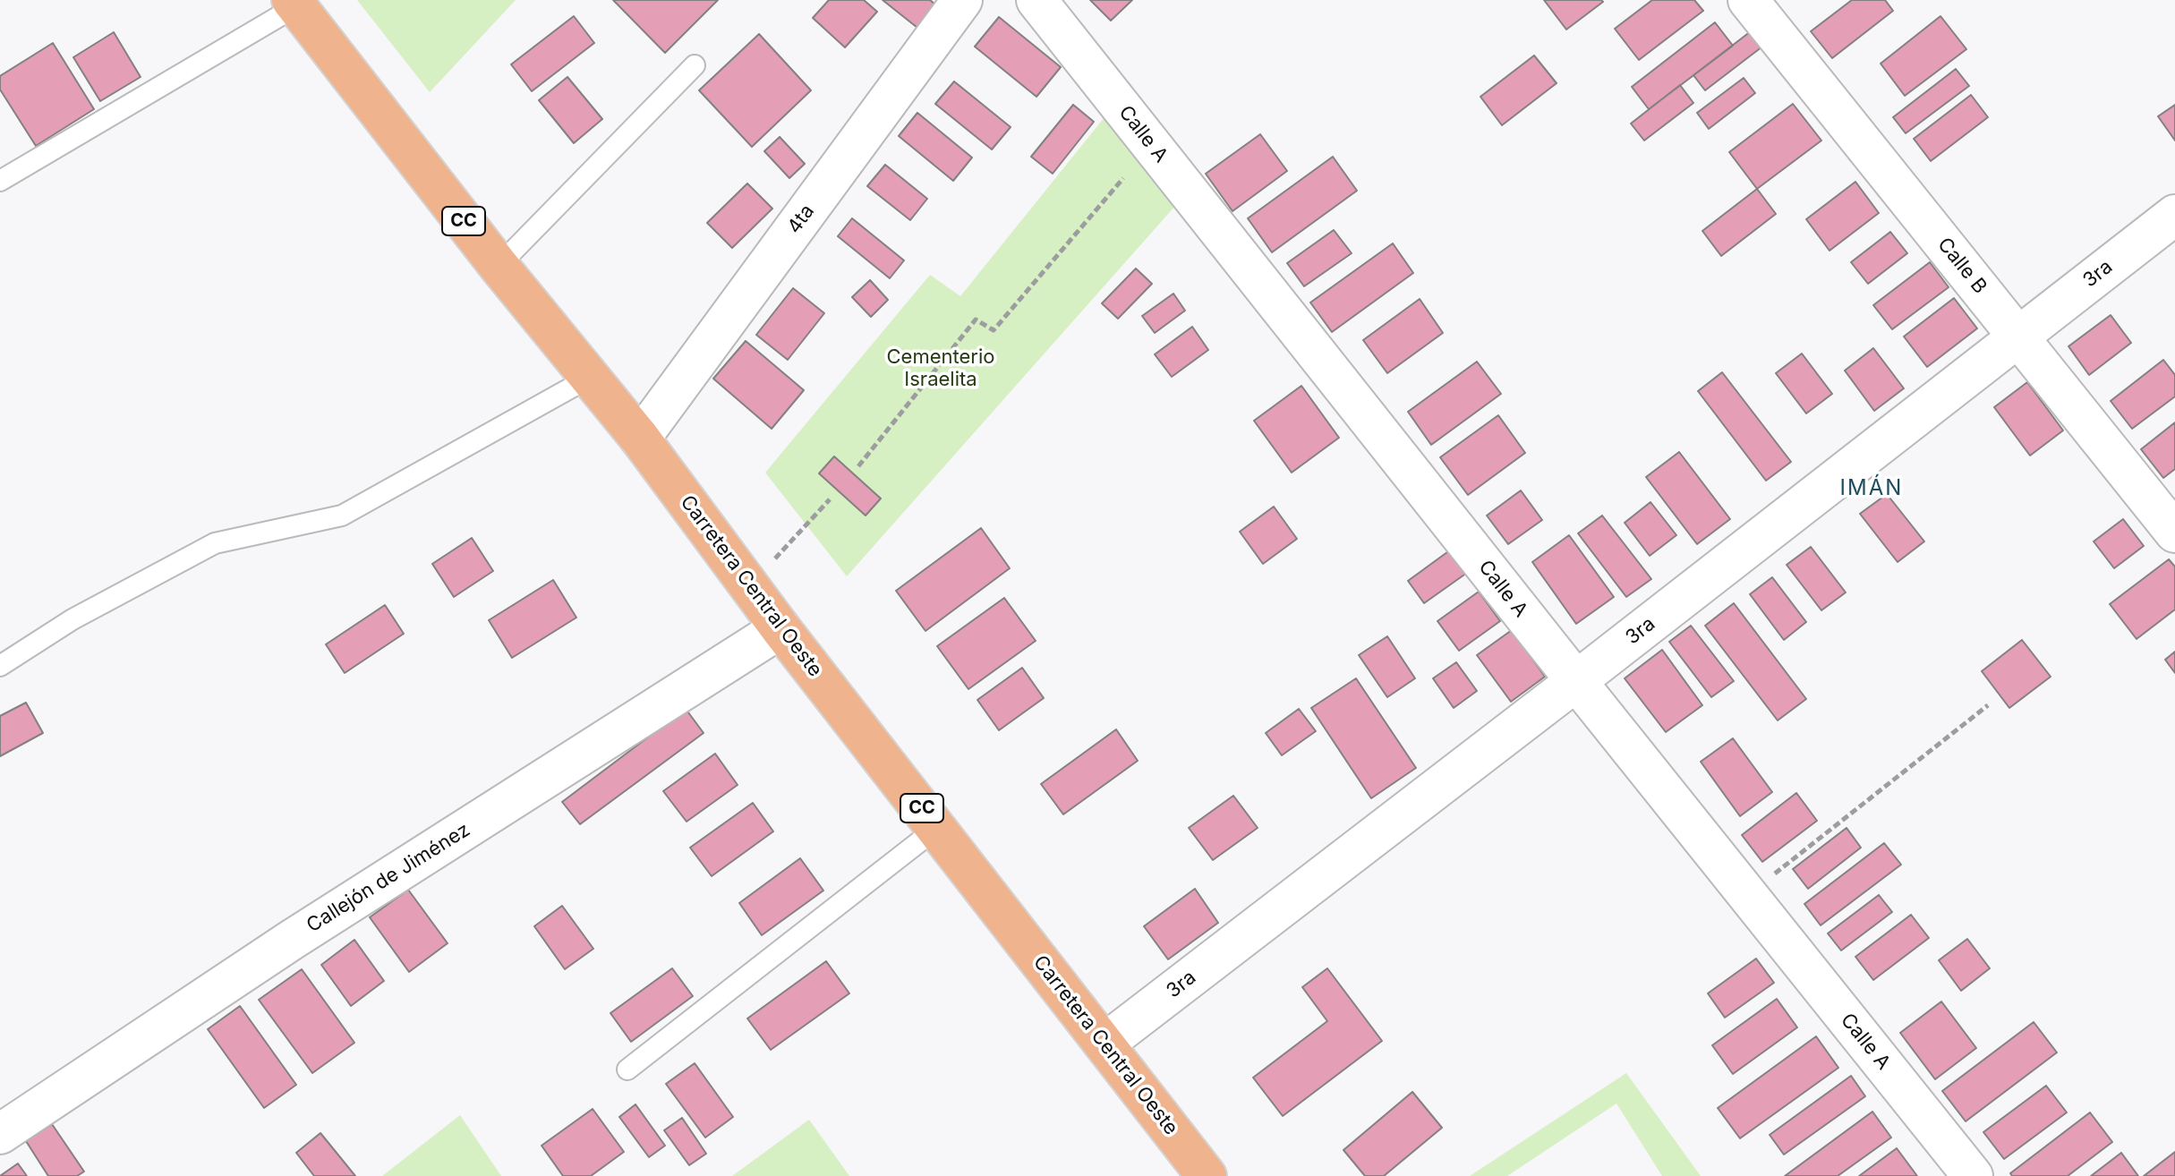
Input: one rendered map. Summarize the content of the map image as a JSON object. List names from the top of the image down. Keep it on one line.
{"streets":{"main road":["CC","Carretera Central Oeste"],"street":["Calle A","4ta","Calle B","3ra","Callejón de Jiménez"]},"crossings":[["Calle A","3ra"],["4ta","Carretera Central Oeste"],["Calle B","3ra"],["3ra","Carretera Central Oeste"],["Carretera Central Oeste","Callejón de Jiménez"]],"districts":["IMÁN"],"parks":["Cementerio Israelita"]}
